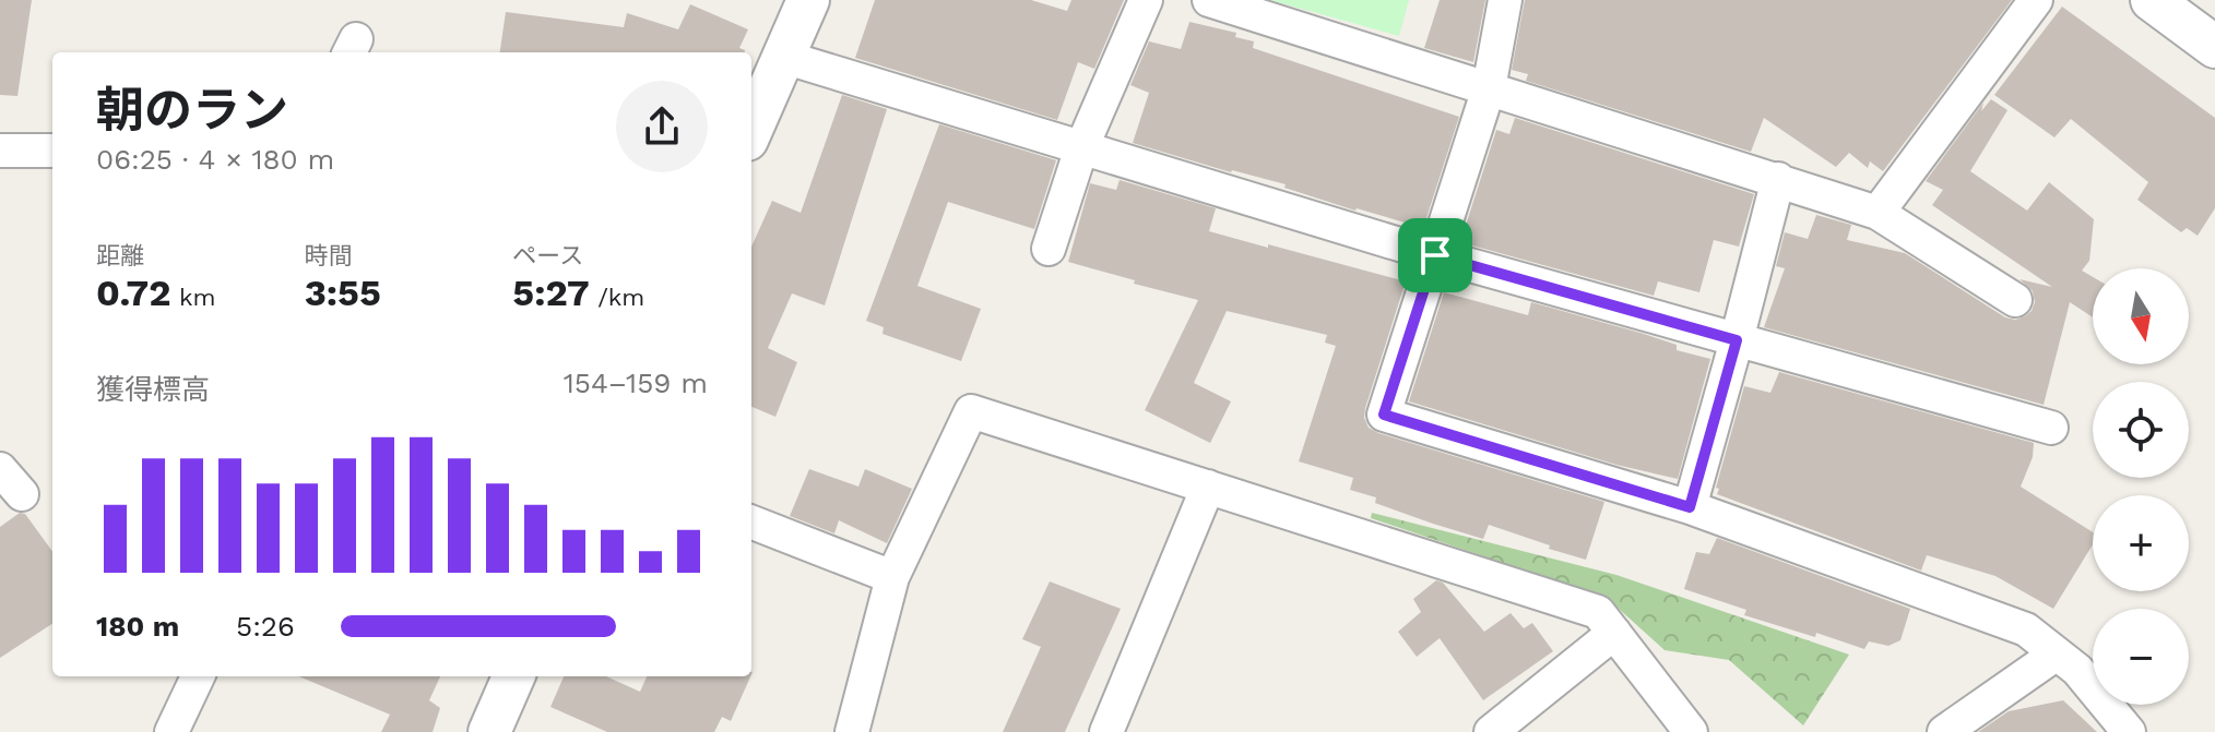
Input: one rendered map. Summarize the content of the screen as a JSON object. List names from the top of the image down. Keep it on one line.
{"north":"bottom","page":{"heading":["朝のラン","06:25 · 4 × 180 m"],"stats":[["距離","0.72 km"],["時間","3:55"],["ペース","5:27 /km"]],"map_buttons":["+","−"],"chart":["獲得標高","154–159 m"],"list":[{"name":"180 m","note":"5:26"}]}}
